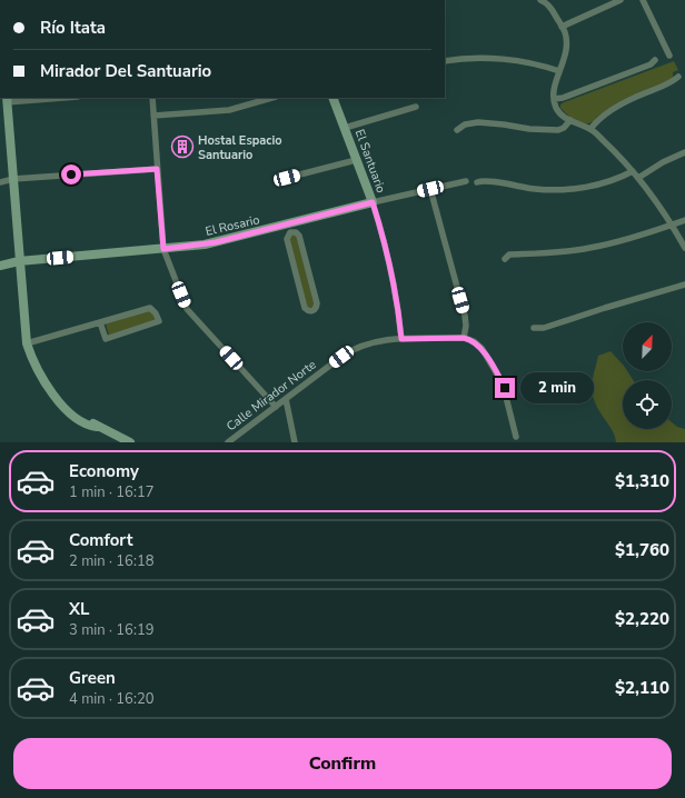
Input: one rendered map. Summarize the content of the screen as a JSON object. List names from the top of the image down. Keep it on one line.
{"streets":{"street":["El Santuario","El Rosario","Calle Mirador Norte"]},"crossings":[["El Santuario","El Rosario"],["El Santuario","Calle Mirador Norte"]],"places":{"building":["Hostal Espacio Santuario"]},"north":"top right","page":{"banner":["Río Itata","Mirador Del Santuario"],"bubble":"2 min","list":[{"name":"Economy","note":"1 min · 16:17","value":"$1,310"},{"name":"Comfort","note":"2 min · 16:18","value":"$1,760"},{"name":"XL","note":"3 min · 16:19","value":"$2,220"},{"name":"Green","note":"4 min · 16:20","value":"$2,110"}],"buttons":"Confirm"}}
